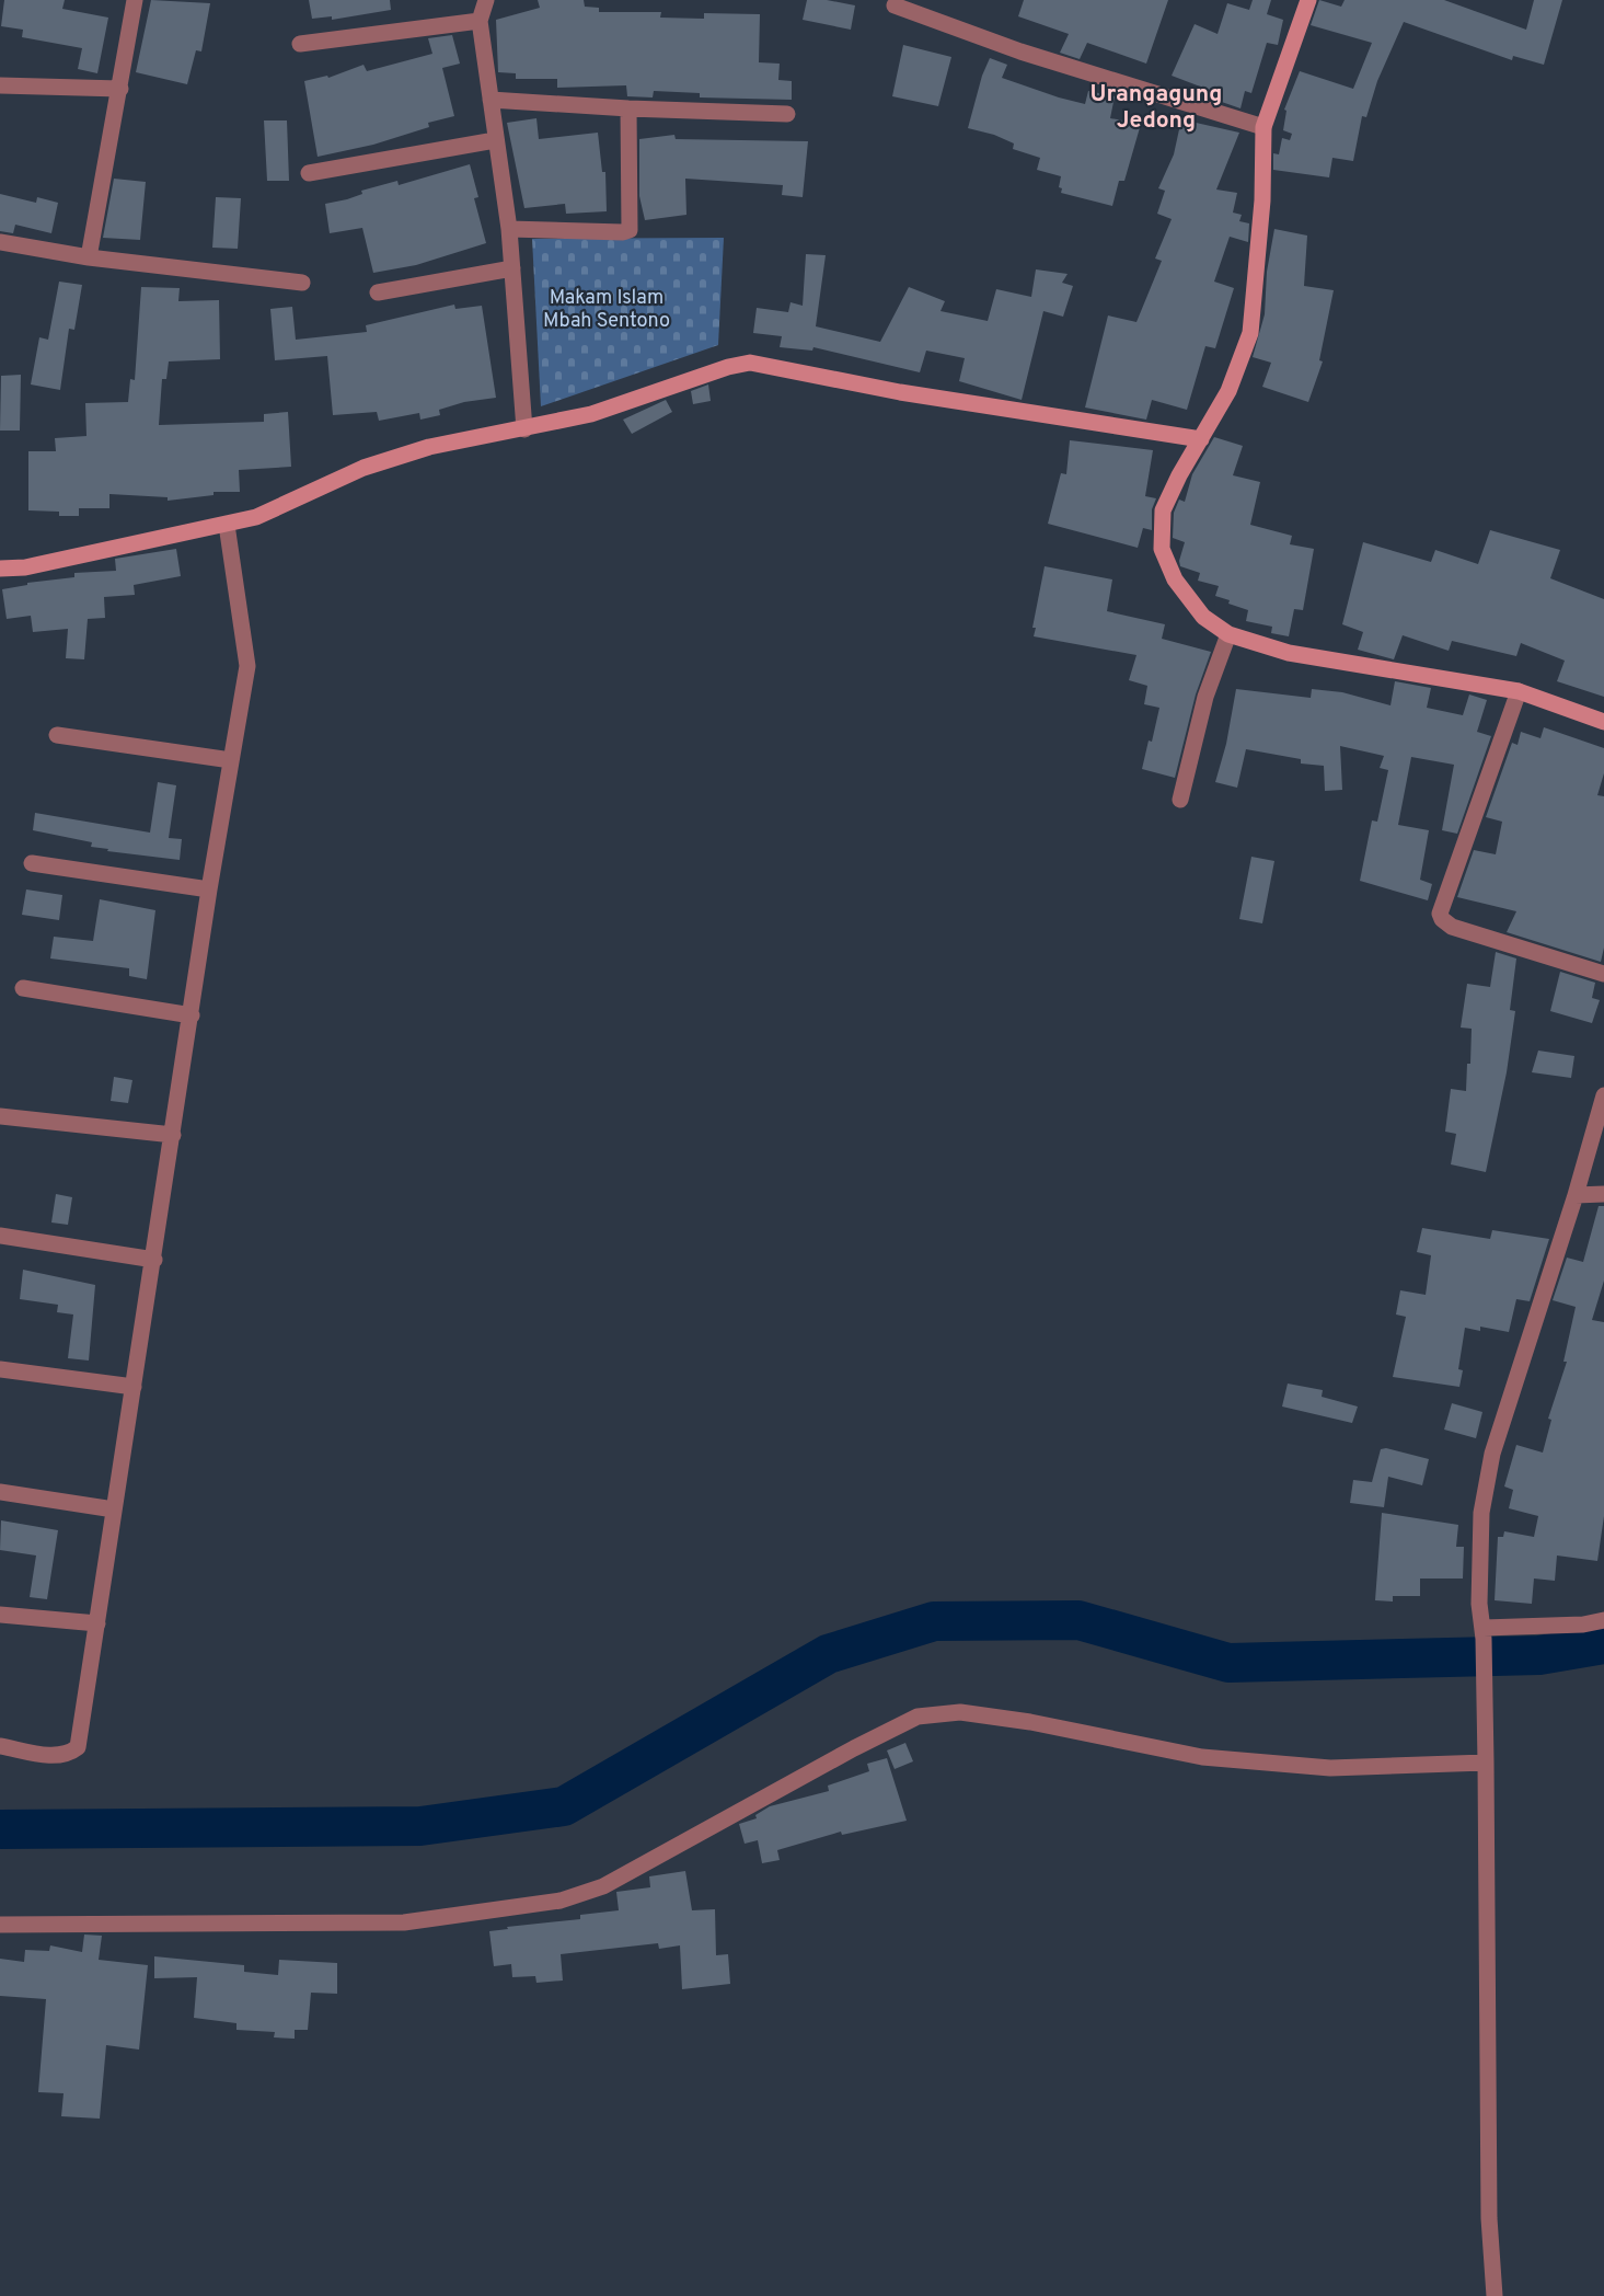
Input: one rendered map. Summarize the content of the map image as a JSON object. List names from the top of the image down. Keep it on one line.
{"districts":["Urangagung Jedong"],"parks":["Makam Islam Mbah Sentono"]}
